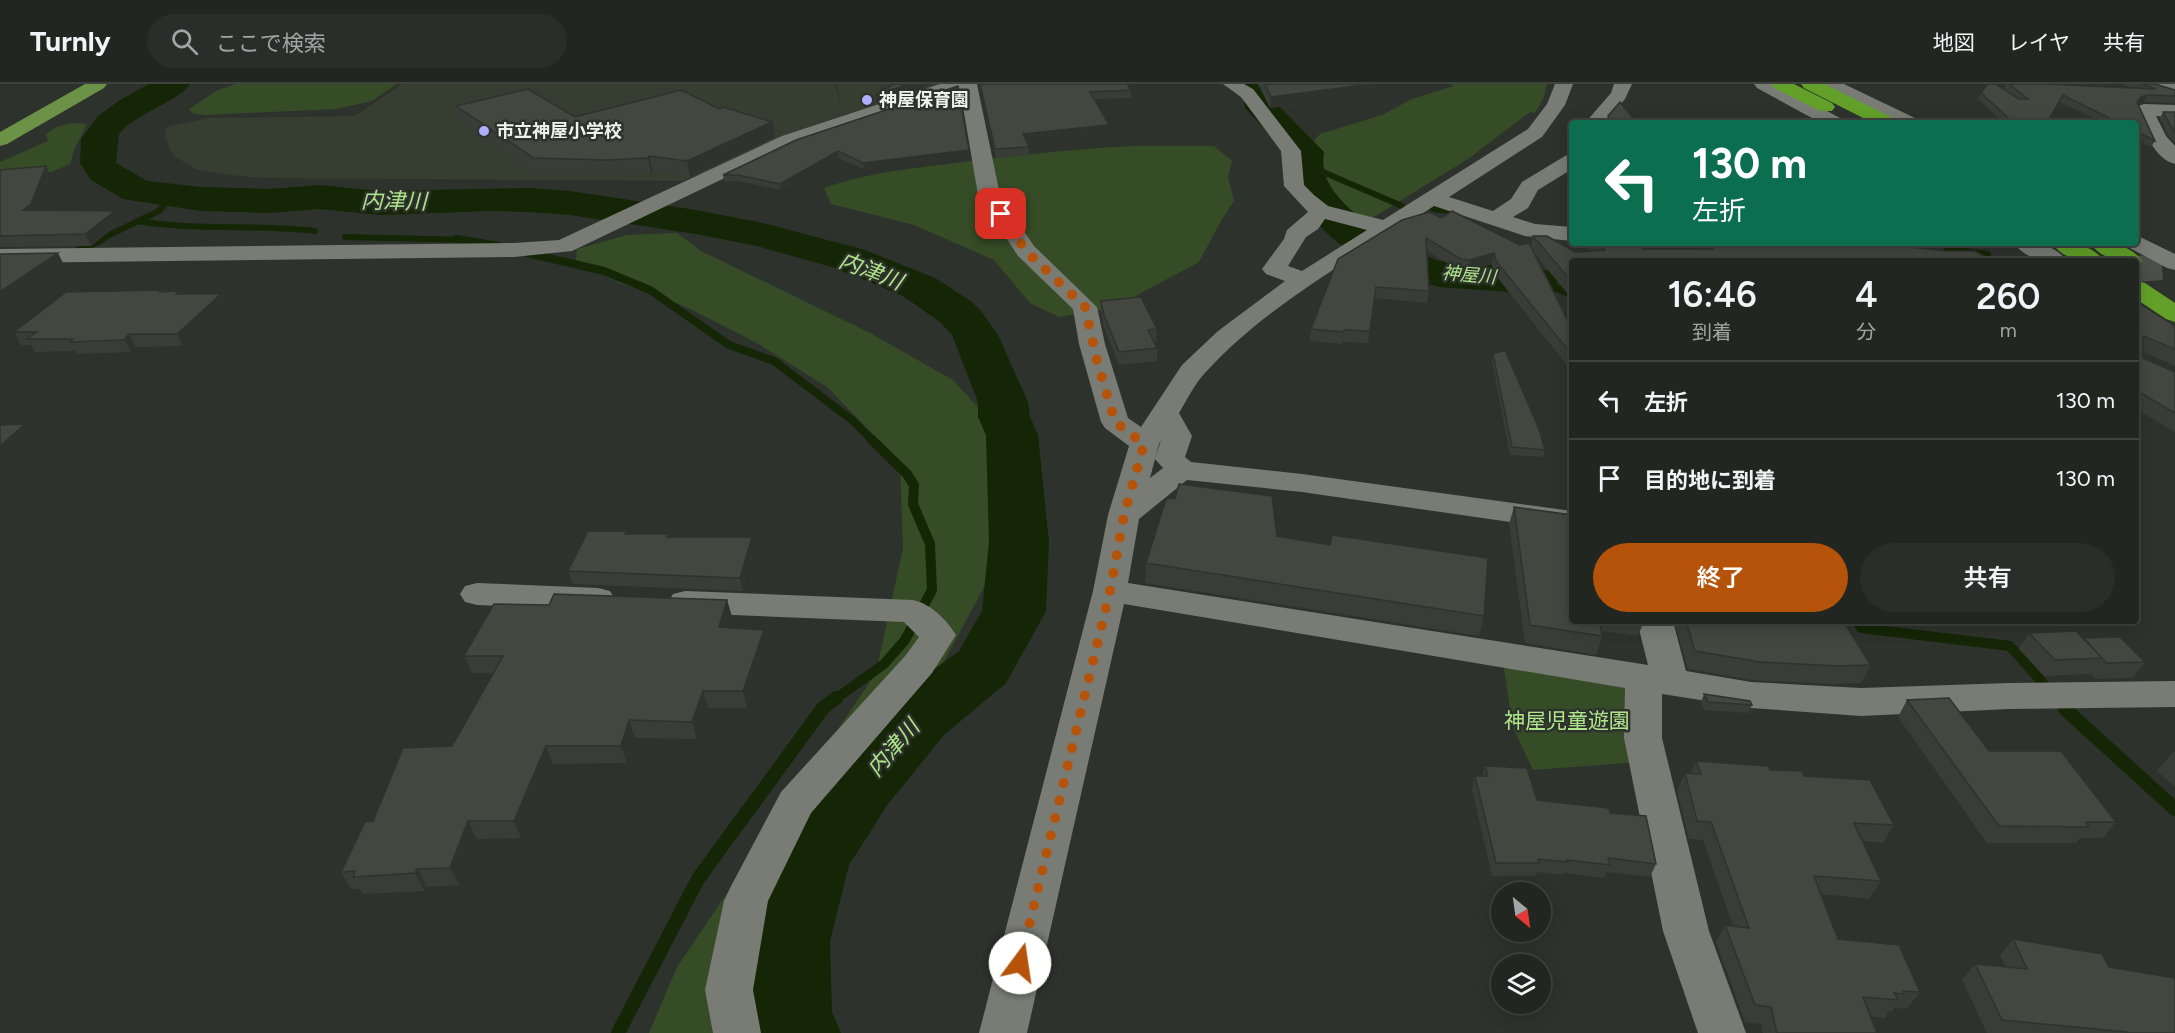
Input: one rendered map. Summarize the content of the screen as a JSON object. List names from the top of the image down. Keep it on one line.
{"water":["内津川","神屋川"],"parks":["神屋児童遊園"],"places":["神屋保育園","市立神屋小学校"],"north":"bottom right","page":{"header":"Turnly","search":"ここで検索","nav":["地図","レイヤ","共有"],"turn":["130 m","左折"],"eta":["16:46","到着","4","分","260","m"],"list":[{"name":"左折","value":"130 m"},{"name":"目的地に到着","value":"130 m"}],"buttons":["終了","共有"]}}
